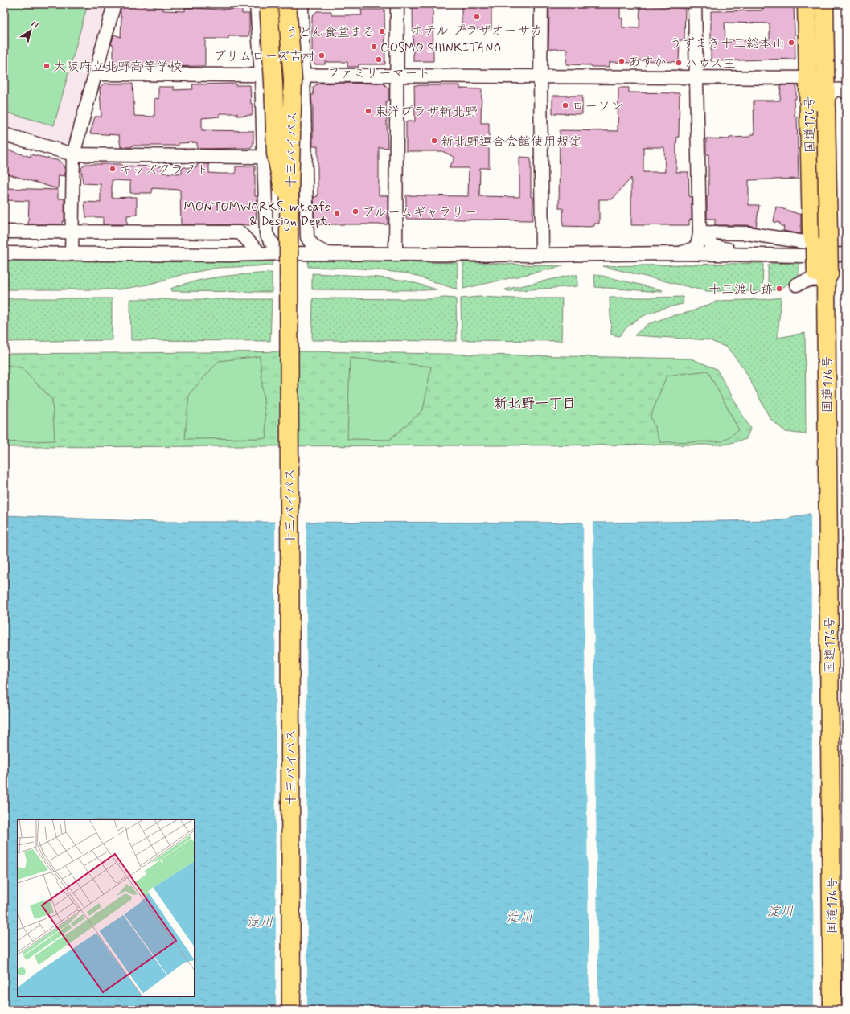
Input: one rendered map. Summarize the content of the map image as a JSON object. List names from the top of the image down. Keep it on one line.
{"streets":{"highway":["国道176号","十三バイパス"]},"districts":["新北野一丁目"],"water":["淀川"],"places":["ホテル プラザオーサカ","うどん食堂まる","うずまき十三総本山","COSMO SHINKITANO","プリムローズ吉村","ファミリーマート","あすか","ハウス王","大阪府立北野高等学校","ローソン","東洋プラザ新北野","新北野連合会館使用規定","キッズクラフト","ブルームギャラリー","MONTOMWORKS. mt.cafe & Design Dept.","十三渡し跡"],"north":"top right"}
